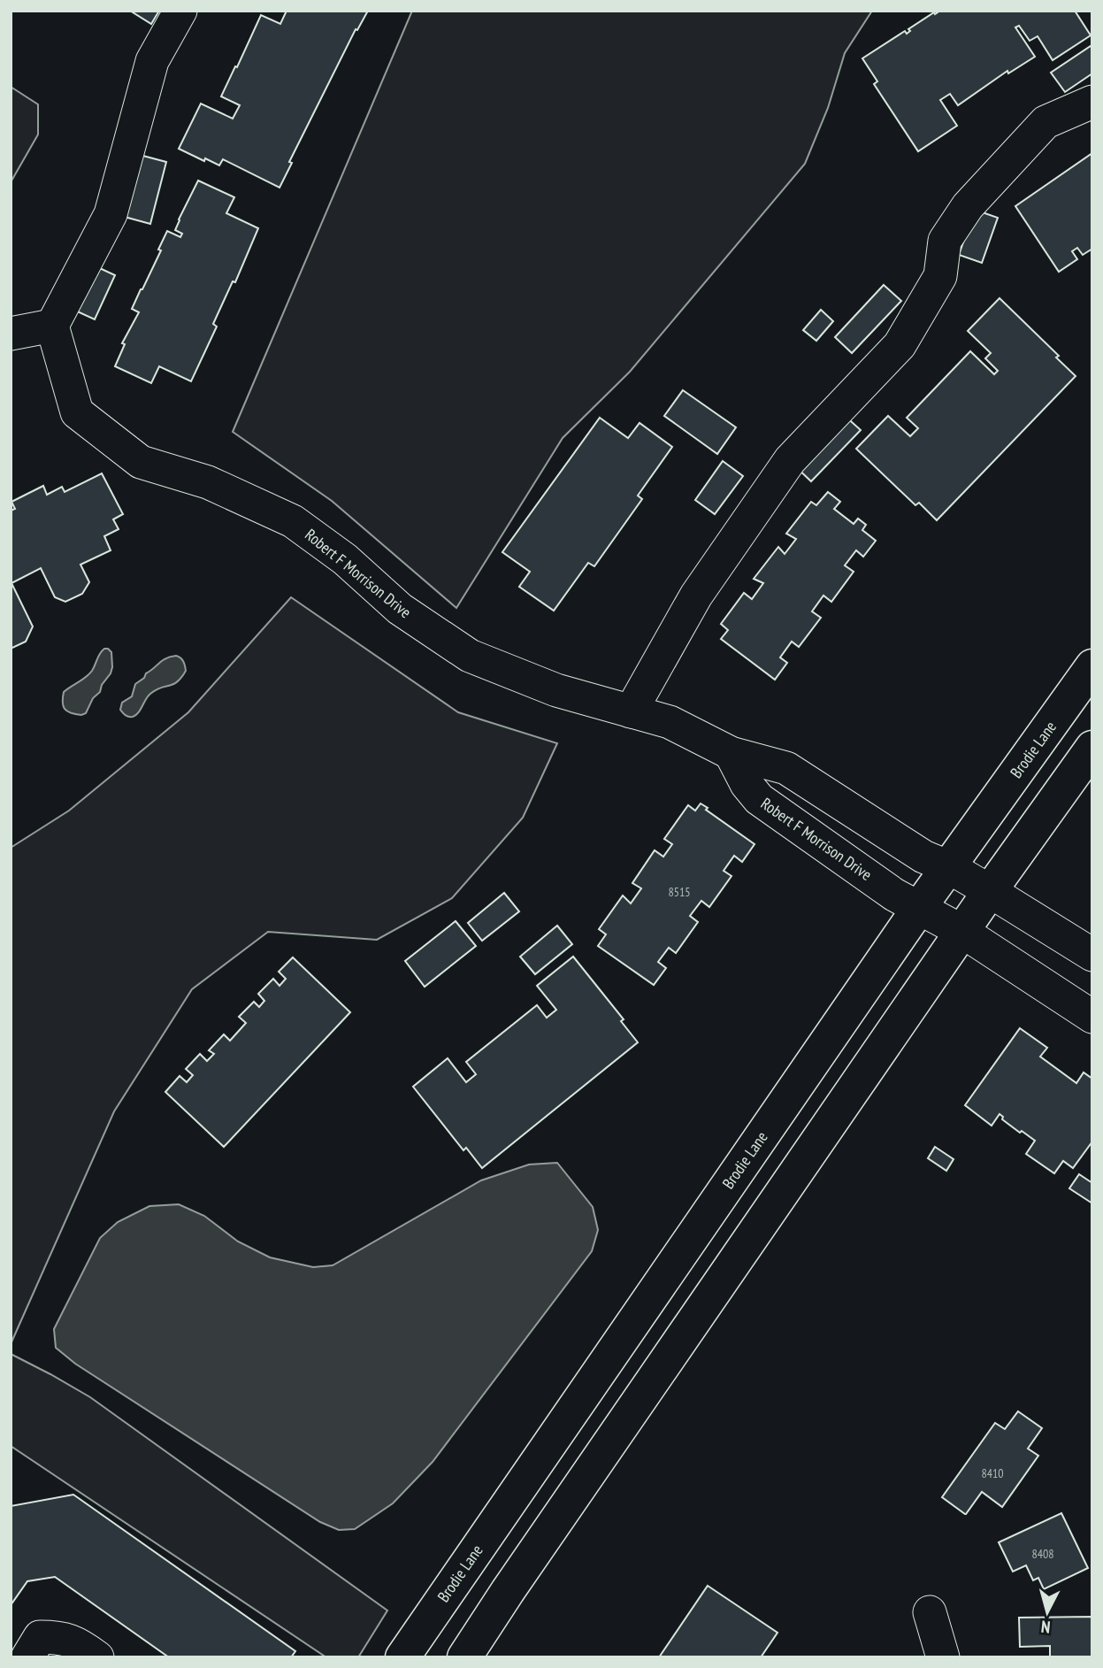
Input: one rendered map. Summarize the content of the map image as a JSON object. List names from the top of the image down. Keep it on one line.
{"streets":{"main road":["Brodie Lane"],"street":["Robert F Morrison Drive"]},"crossings":[["Robert F Morrison Drive","Brodie Lane"]],"house_numbers":["8515","8410","8408"],"north":"bottom"}
